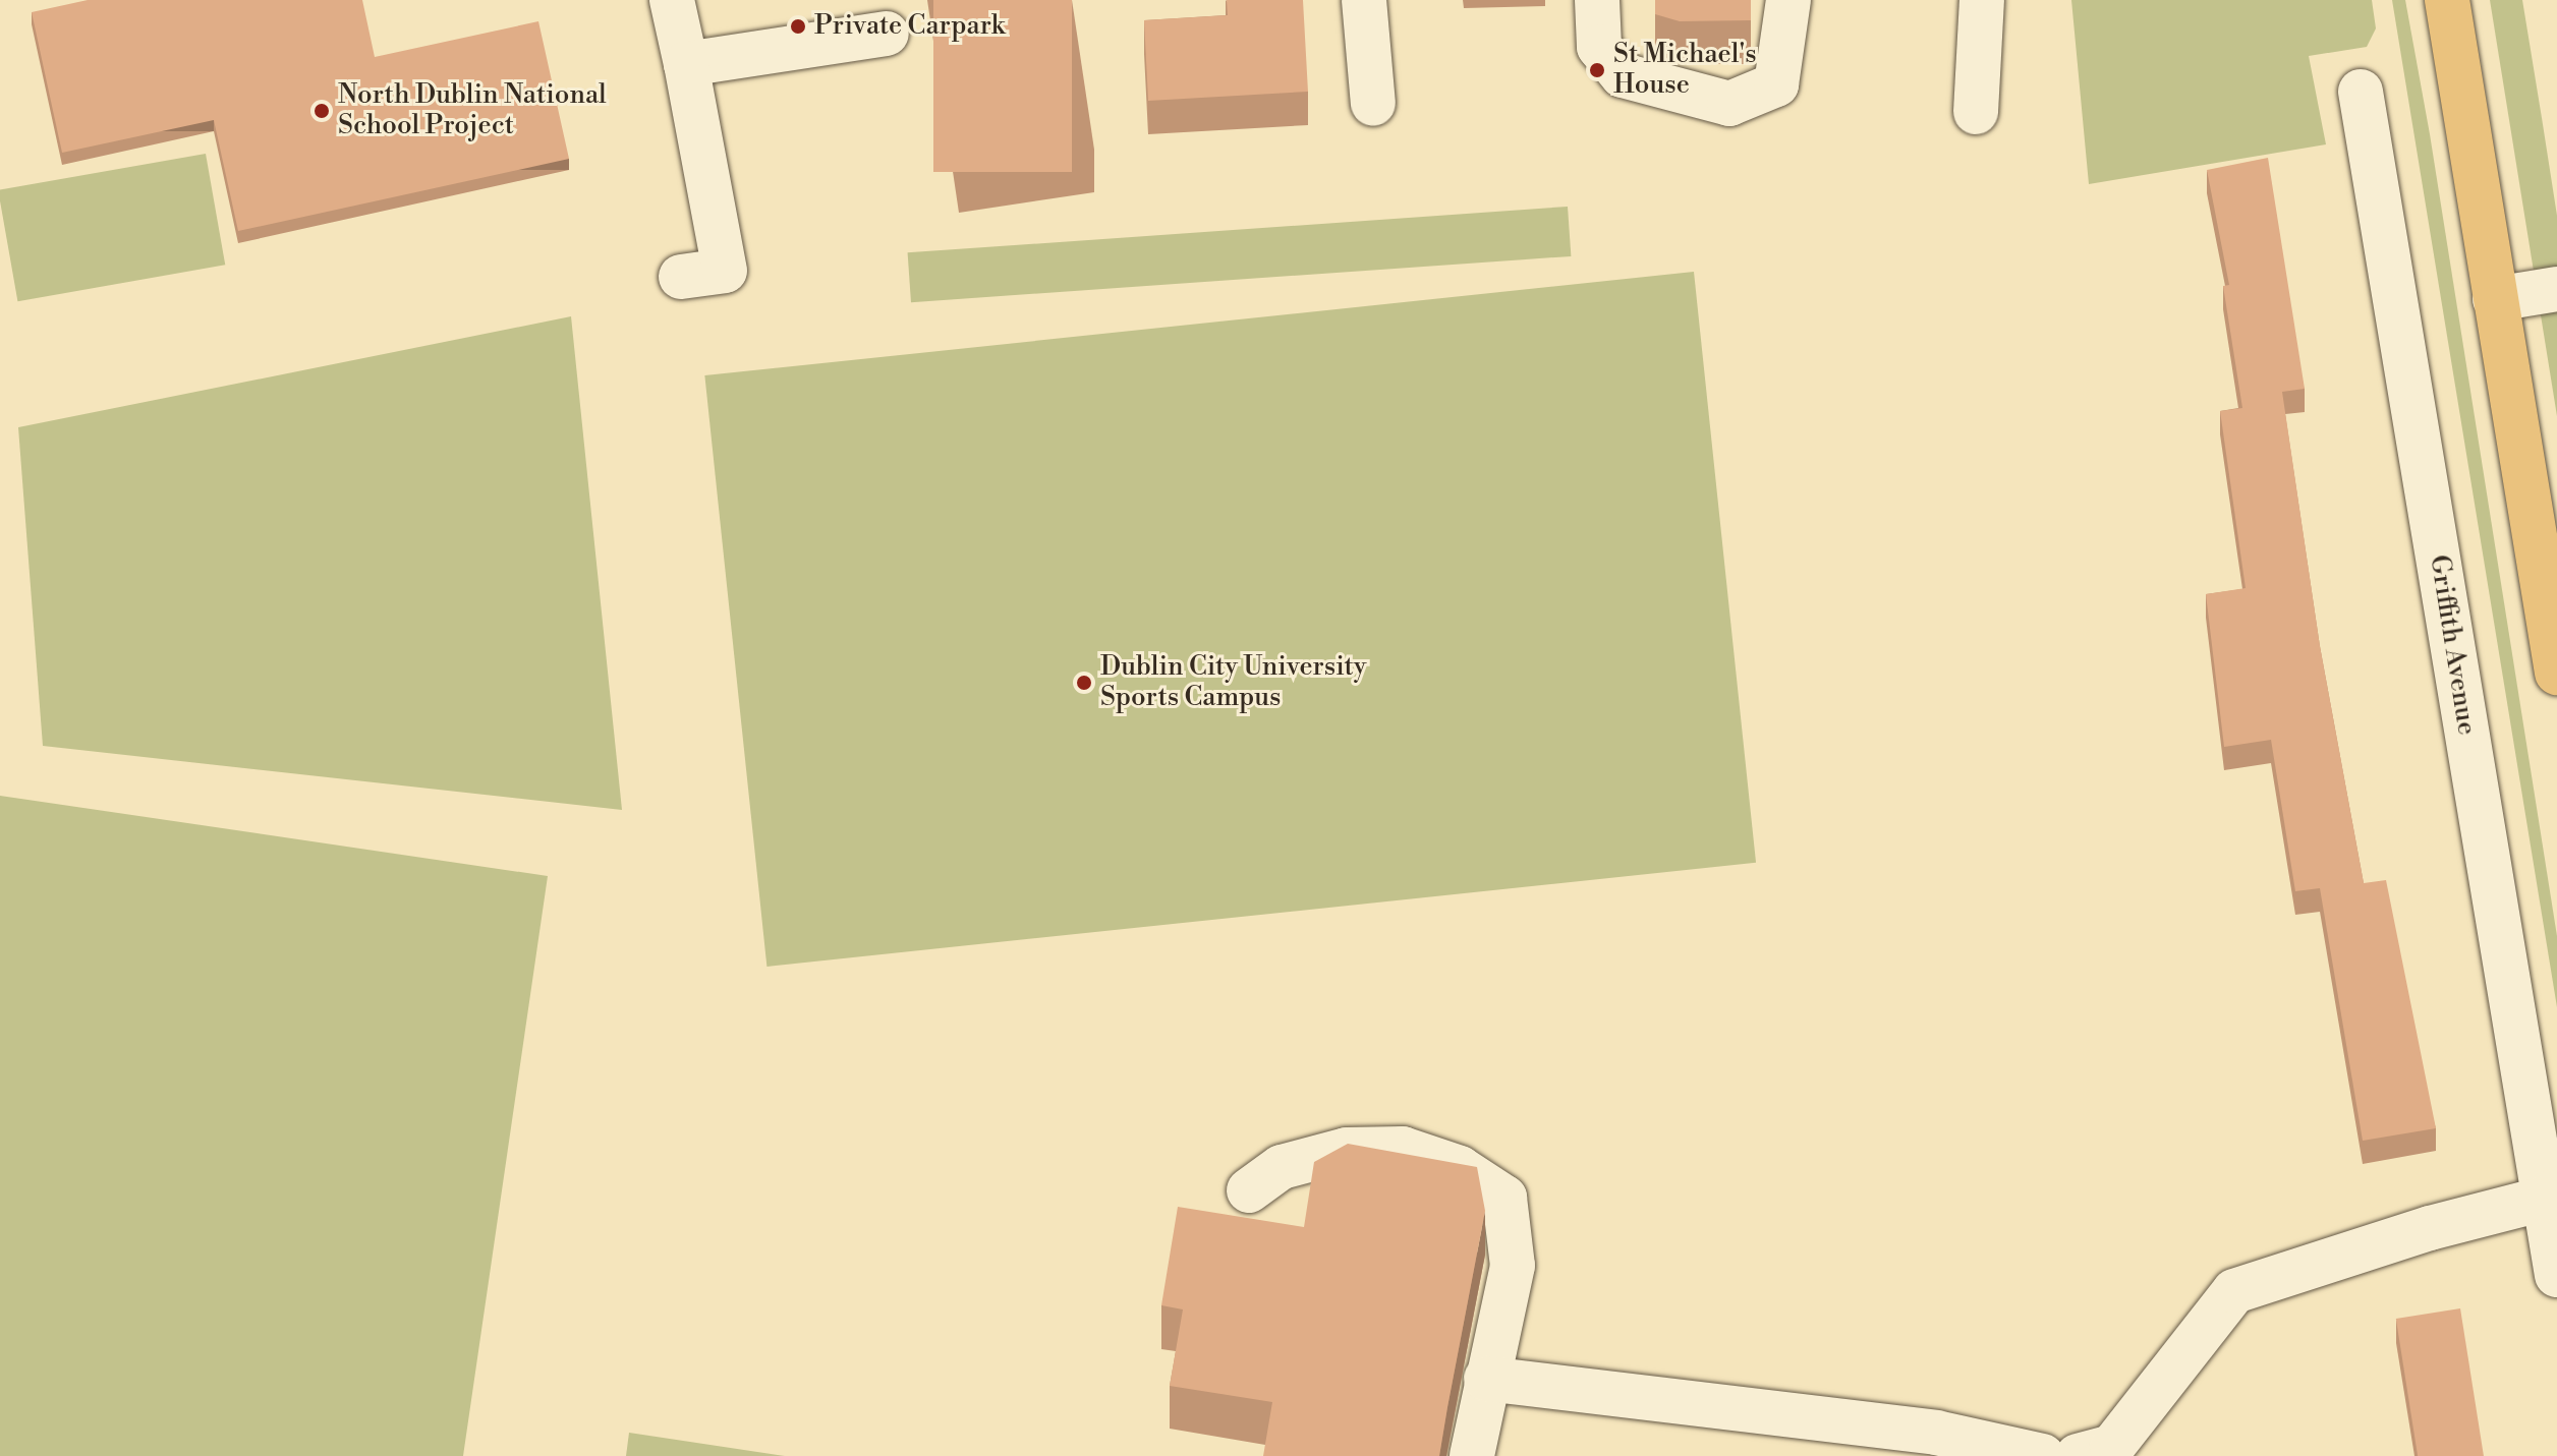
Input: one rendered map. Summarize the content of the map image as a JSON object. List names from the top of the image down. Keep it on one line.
{"streets":{"street":["Griffith Avenue"]},"places":["Private Carpark","St Michael's House","North Dublin National School Project","Dublin City University Sports Campus"]}
